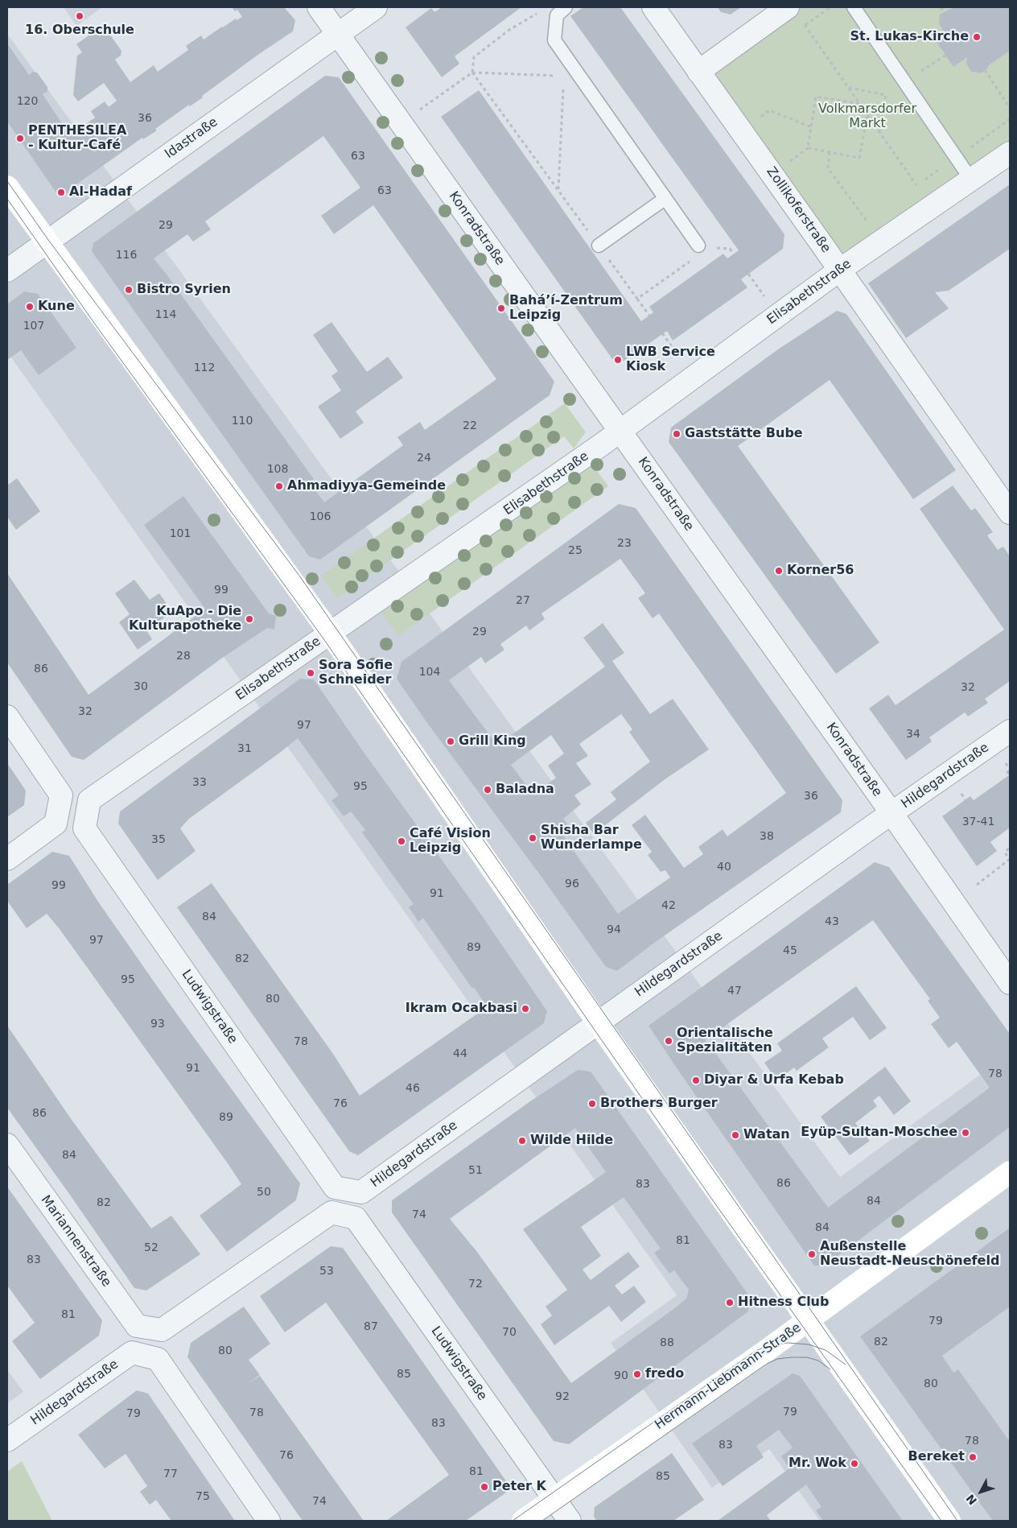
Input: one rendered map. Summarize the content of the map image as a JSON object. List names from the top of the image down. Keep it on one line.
{"streets":{"main road":["Hermann-Liebmann-Straße"],"street":["Idastraße","Zollikoferstraße","Konradstraße","Elisabethstraße","Hildegardstraße","Ludwigstraße","Mariannenstraße"]},"crossings":[["Idastraße","Konradstraße"],["Zollikoferstraße","Elisabethstraße"],["Konradstraße","Elisabethstraße"],["Konradstraße","Hildegardstraße"],["Elisabethstraße","Ludwigstraße"],["Hildegardstraße","Ludwigstraße"],["Ludwigstraße","Mariannenstraße"],["Ludwigstraße","Hermann-Liebmann-Straße"]],"parks":["Volkmarsdorfer Markt"],"places":["16. Oberschule","St. Lukas-Kirche","PENTHESILEA - Kultur-Café","Al-Hadaf","Bistro Syrien","Kune","Bahá’í-Zentrum Leipzig","LWB Service Kiosk","Gaststätte Bube","Ahmadiyya-Gemeinde","Korner56","KuApo - Die Kulturapotheke","Sora Sofie Schneider","Grill King","Baladna","Shisha Bar Wunderlampe","Café Vision Leipzig","Ikram Ocakbasi","Orientalische Spezialitäten","Diyar & Urfa Kebab","Brothers Burger","Eyüp-Sultan-Moschee","Watan","Wilde Hilde","Außenstelle Neustadt-Neuschönefeld","Hitness Club","fredo","Bereket","Mr. Wok","Peter K"],"house_numbers":["120","36","63","63","29","116","114","107","112","110","22","24","108","106","101","23","25","99","27","29","28","86","104","30","32","32","97","34","31","33","95","36","37-41","38","35","40","96","99","91","42","84","43","94","97","89","45","82","95","47","80","93","78","44","91","78","46","76","86","89","84","51","86","83","50","84","82","74","84","81","52","83","53","72","81","79","87","70","82","88","80","85","90","80","92","79","78","79","83","78","83","76","81","77","85","75","74"],"north":"bottom left"}
